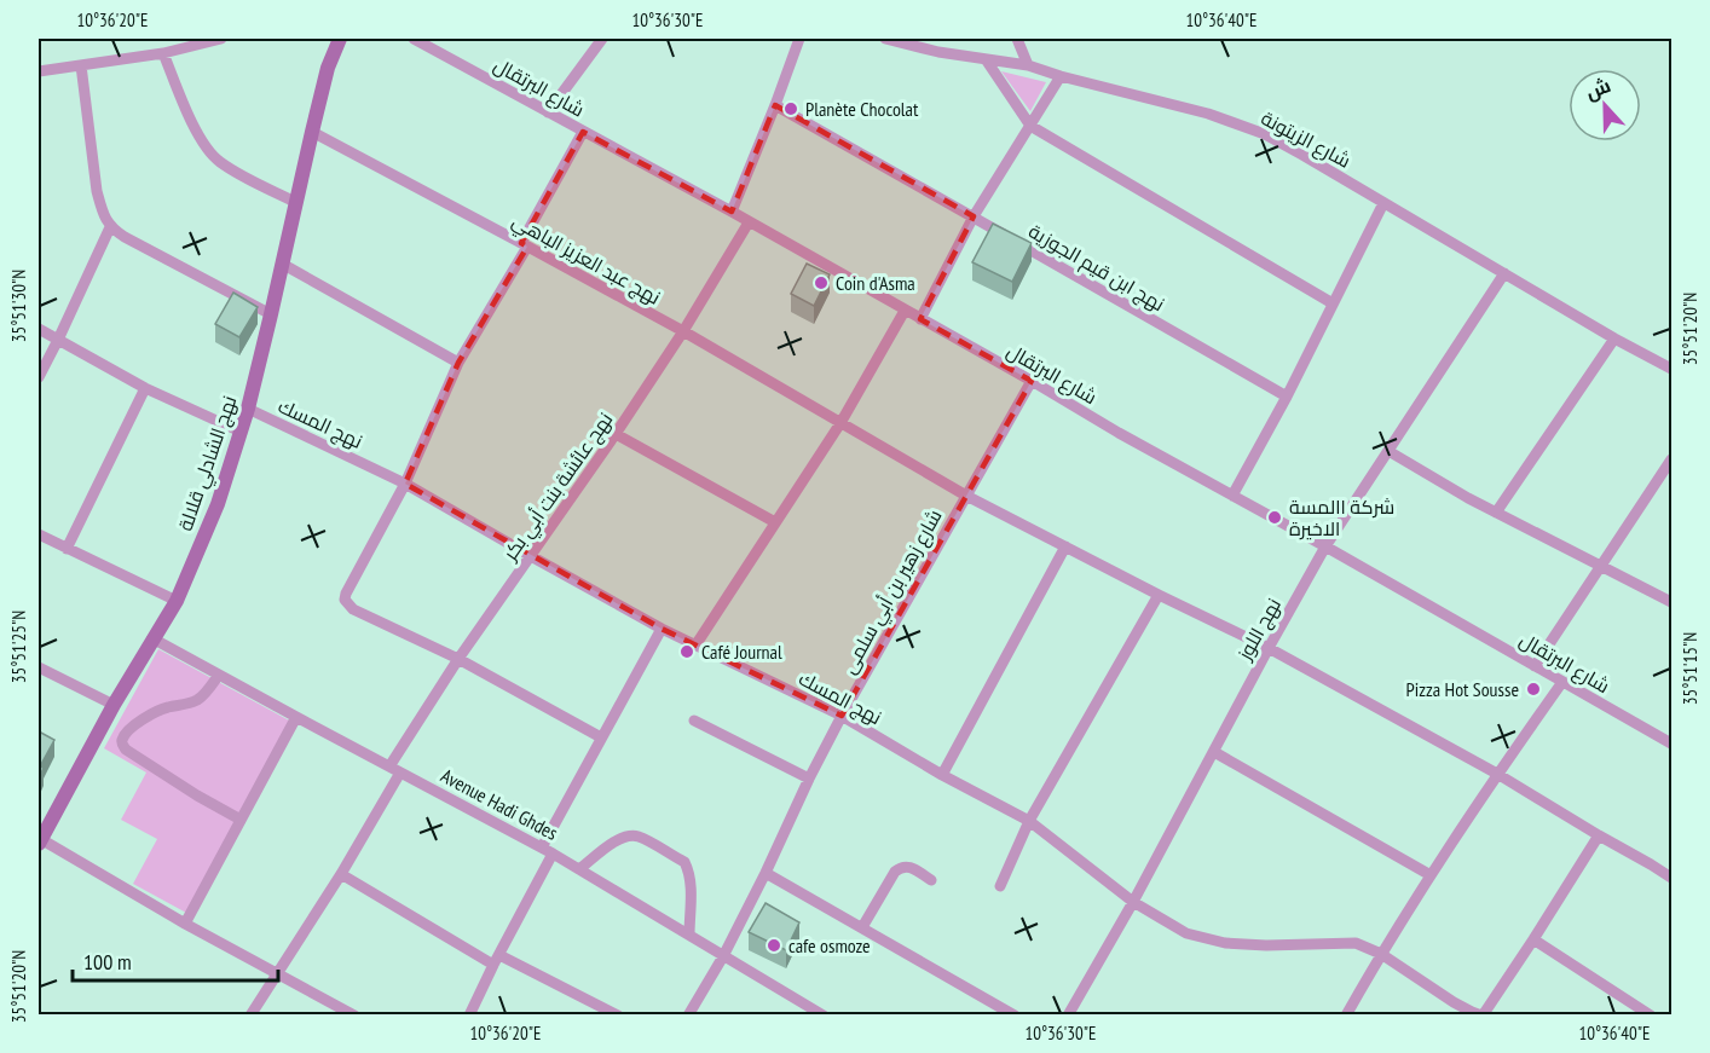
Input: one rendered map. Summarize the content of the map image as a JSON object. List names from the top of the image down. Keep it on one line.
{"streets":{"street":["شارع البرتقال","شارع الزيتونة","نهج عبد العزيز الباهي","نهج ابن قيم الجوزية","نهج المسك","نهج الشادلي قلالة","نهج عائشة بنت أبي بكر","شارع زهير بن أبي سلمى","نهج اللوز","Avenue Hadi Ghdes"]},"crossings":[["شارع البرتقال","نهج عائشة بنت أبي بكر"],["شارع البرتقال","شارع زهير بن أبي سلمى"],["شارع البرتقال","نهج اللوز"],["شارع الزيتونة","نهج اللوز"],["نهج عبد العزيز الباهي","نهج الشادلي قلالة"],["نهج عبد العزيز الباهي","نهج عائشة بنت أبي بكر"],["نهج عبد العزيز الباهي","شارع زهير بن أبي سلمى"],["نهج عبد العزيز الباهي","نهج اللوز"],["نهج المسك","نهج الشادلي قلالة"],["نهج المسك","نهج عائشة بنت أبي بكر"],["نهج المسك","شارع زهير بن أبي سلمى"],["نهج المسك","نهج اللوز"],["نهج الشادلي قلالة","Avenue Hadi Ghdes"],["نهج عائشة بنت أبي بكر","Avenue Hadi Ghdes"],["شارع زهير بن أبي سلمى","Avenue Hadi Ghdes"]],"places":["Planète Chocolat","Coin d'Asma","شركة االمسة الاخيرة","Café Journal","Pizza Hot Sousse","cafe osmoze"],"scale_bar":"100 m","north":"top","coordinates":["10°36'20\"E","10°36'30\"E","10°36'40\"E","35°51'30\"N","35°51'20\"N","35°51'25\"N","35°51'15\"N"]}
